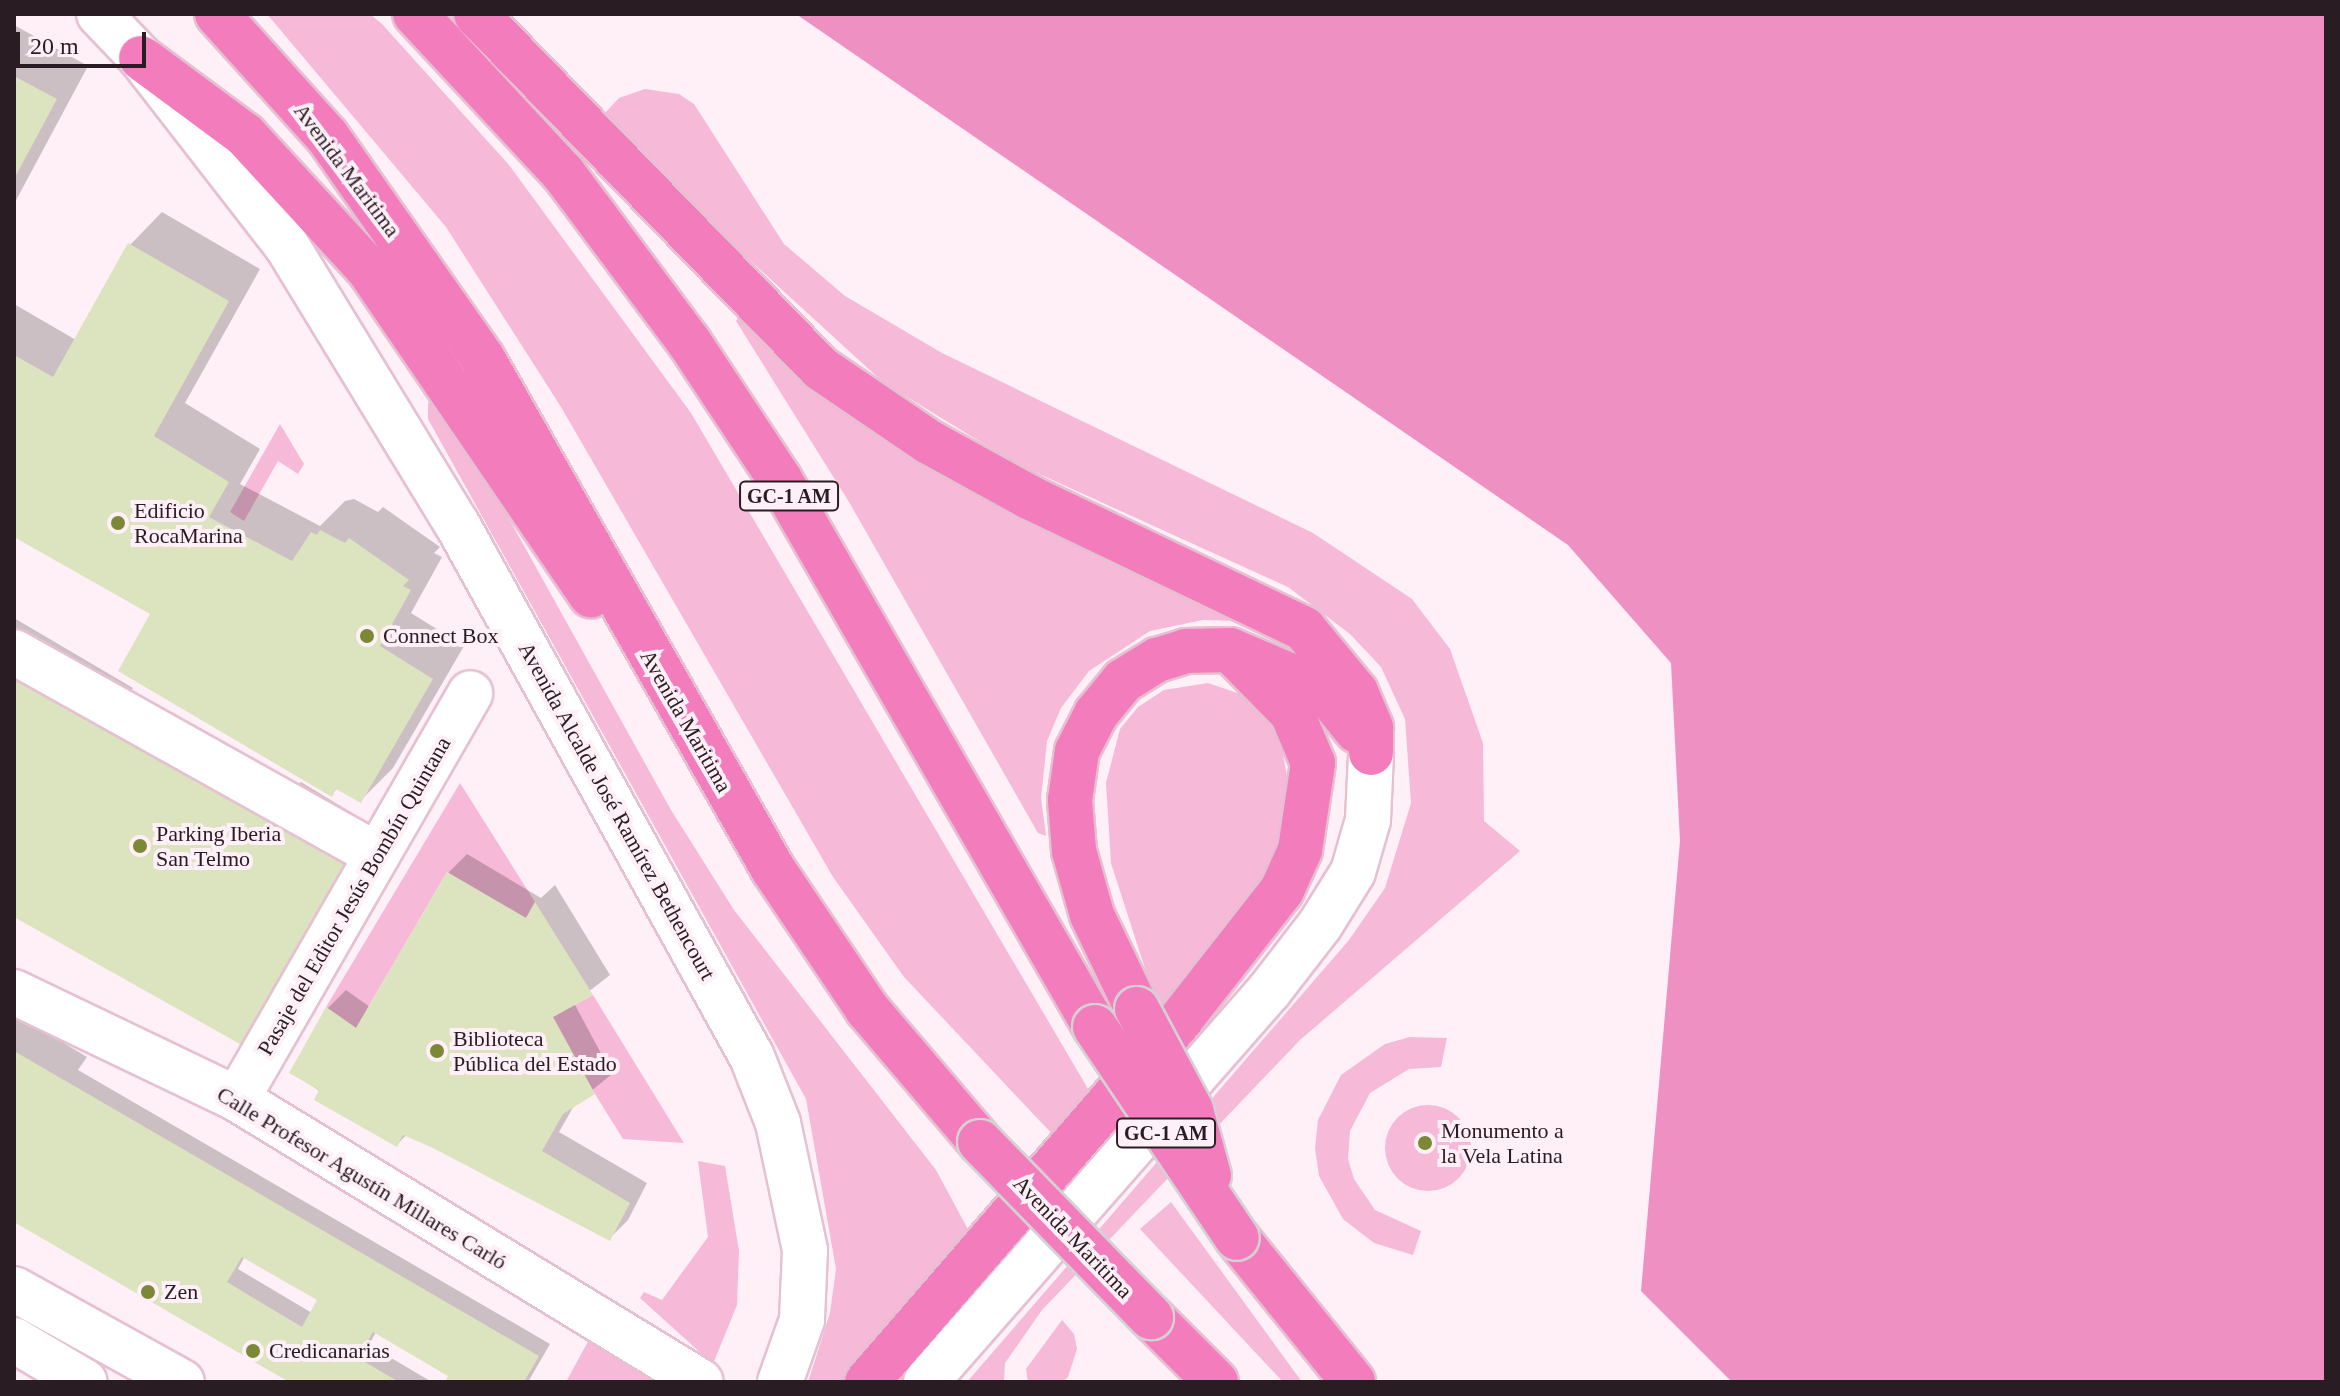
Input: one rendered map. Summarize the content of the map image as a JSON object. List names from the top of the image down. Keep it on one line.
{"streets":{"highway":["Avenida Maritima","GC-1 AM"],"street":["Avenida Alcalde José Ramírez Bethencourt","Pasaje del Editor Jesús Bombín Quintana","Calle Profesor Agustín Millares Carló"]},"crossings":[["Pasaje del Editor Jesús Bombín Quintana","Calle Profesor Agustín Millares Carló"]],"places":["Edificio RocaMarina","Connect Box","Parking Iberia San Telmo","Biblioteca Pública del Estado","Monumento a la Vela Latina","Zen","Credicanarias"],"scale_bar":"20 m"}
